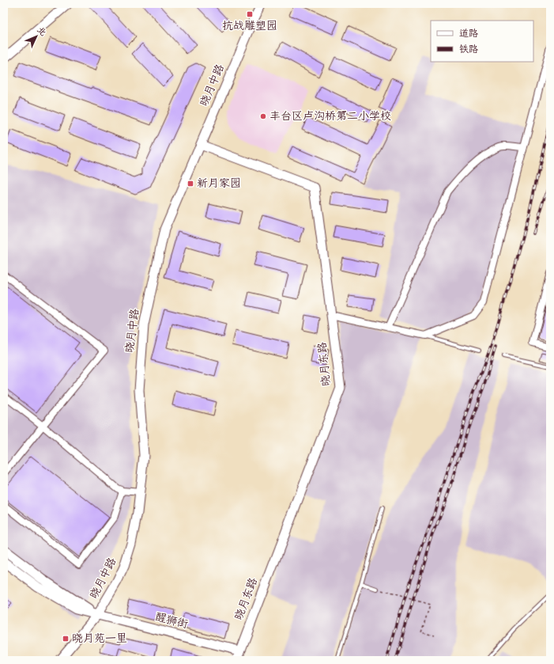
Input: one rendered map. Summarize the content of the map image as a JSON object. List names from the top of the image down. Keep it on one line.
{"streets":{"street":["晓月中路","晓月东路","醒狮街"]},"crossings":[["晓月中路","晓月东路"],["晓月中路","醒狮街"],["晓月东路","醒狮街"]],"places":{"transit":["抗战雕塑园","新月家园","晓月苑一里"],"other":["丰台区卢沟桥第二小学校"]},"legend":["道路","铁路"],"north":"top right"}
